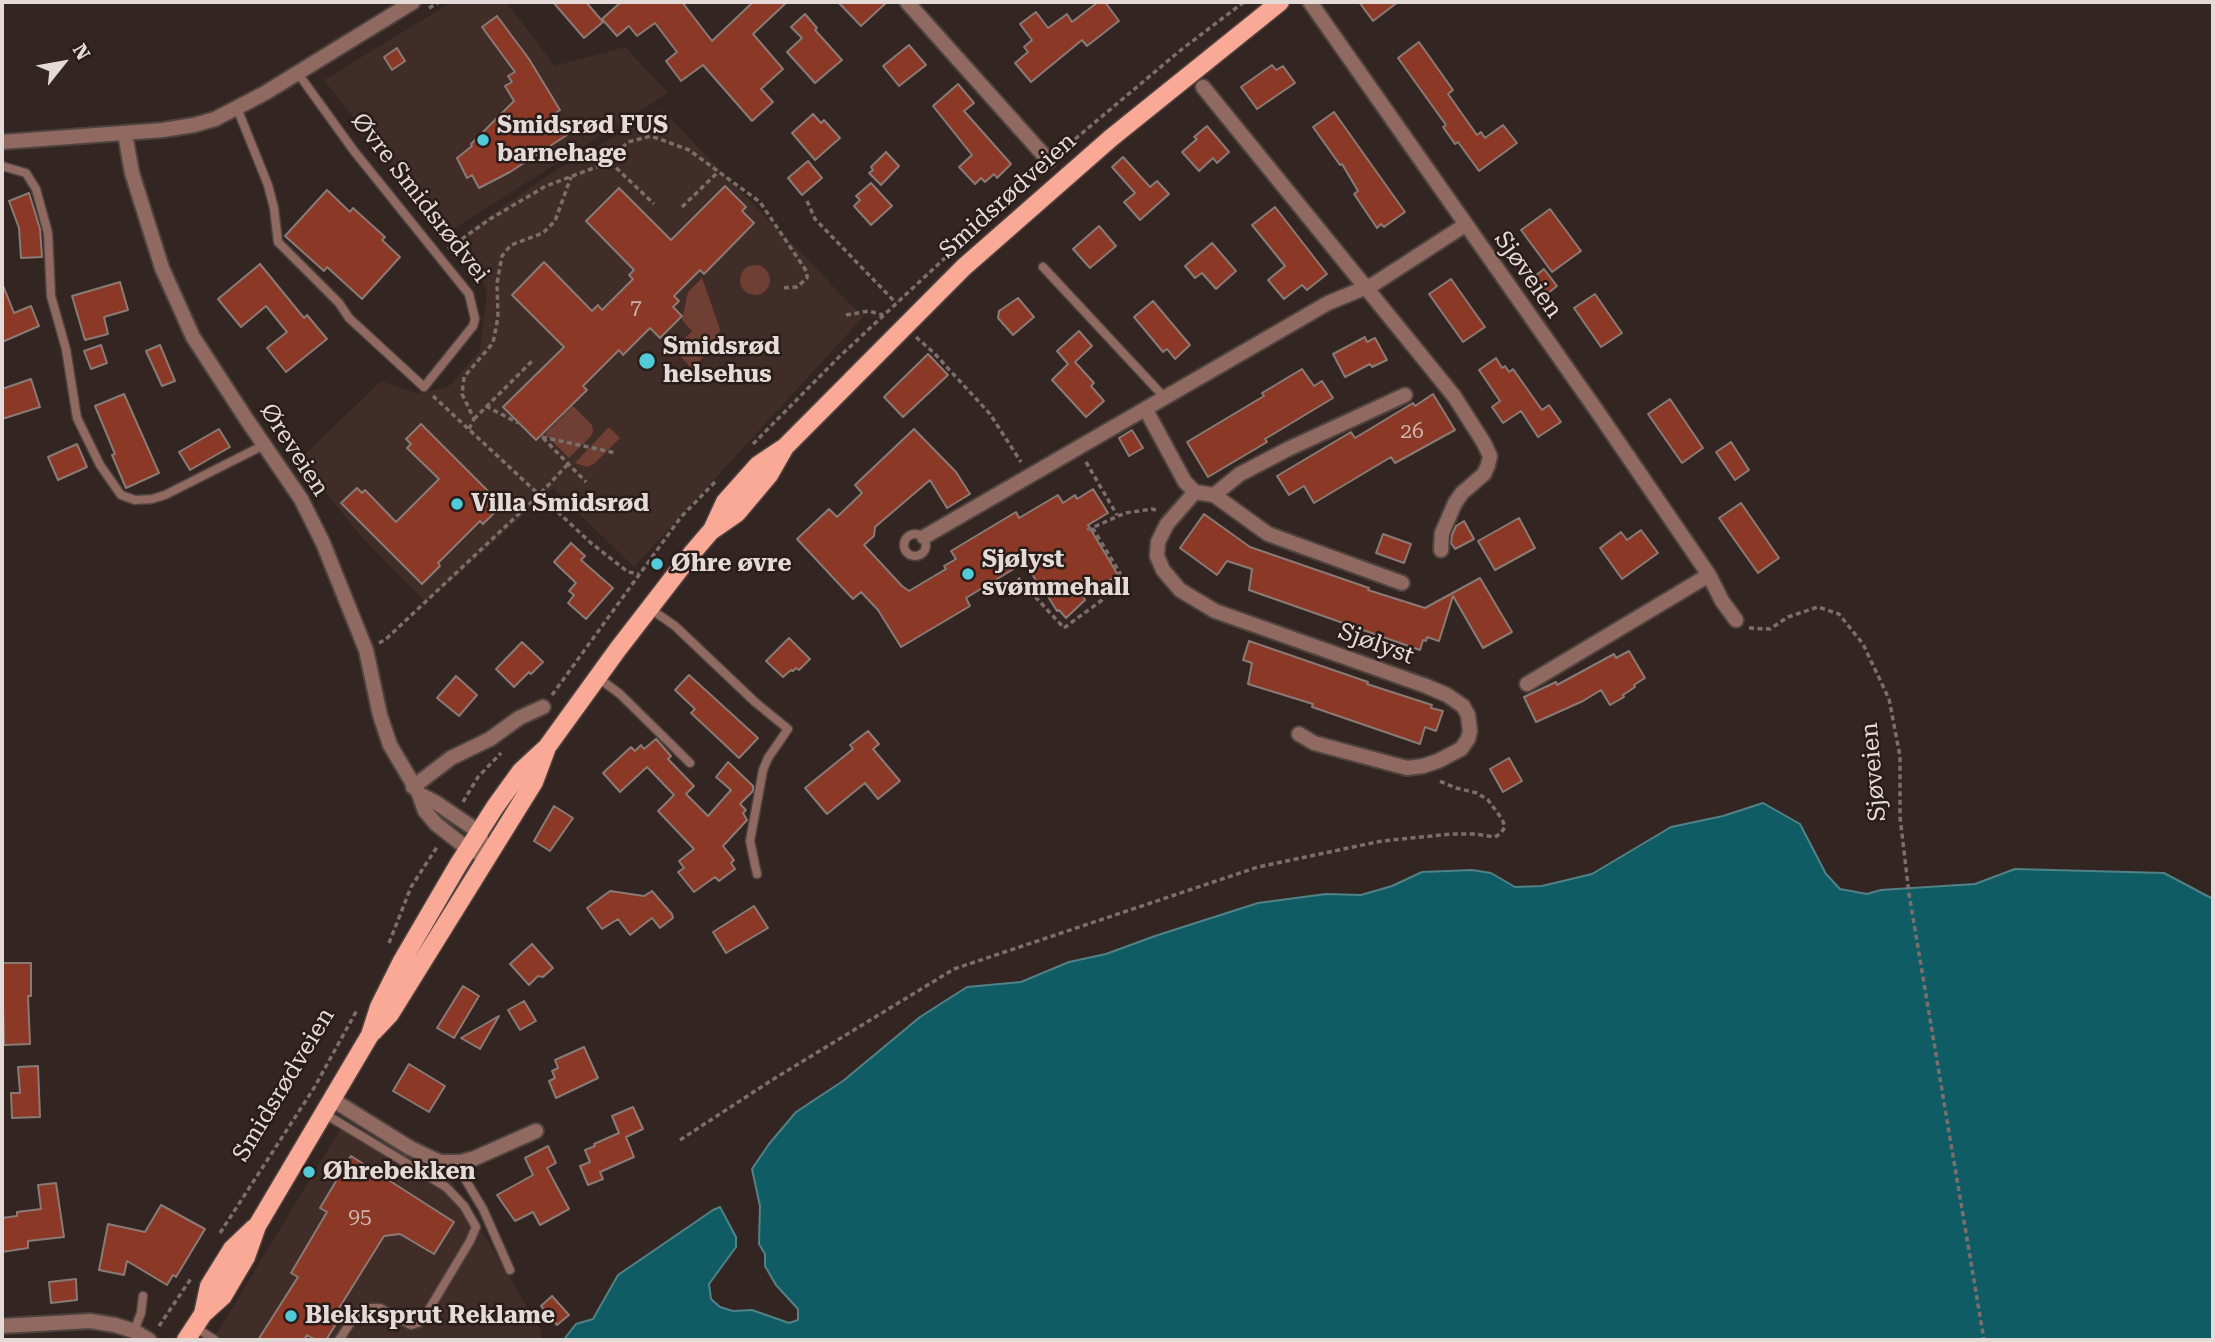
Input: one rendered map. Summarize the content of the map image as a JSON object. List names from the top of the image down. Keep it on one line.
{"streets":{"main road":["Smidsrødveien"],"street":["Sjøveien","Øreveien","Sjølyst"],"lane":["Øvre Smidsrødvei"]},"crossings":[["Smidsrødveien","Øreveien"]],"places":["Smidsrød FUS barnehage","Smidsrød helsehus","Villa Smidsrød","Øhre øvre","Sjølyst svømmehall","Øhrebekken","Blekksprut Reklame"],"house_numbers":["7","26","95"],"north":"top right"}
